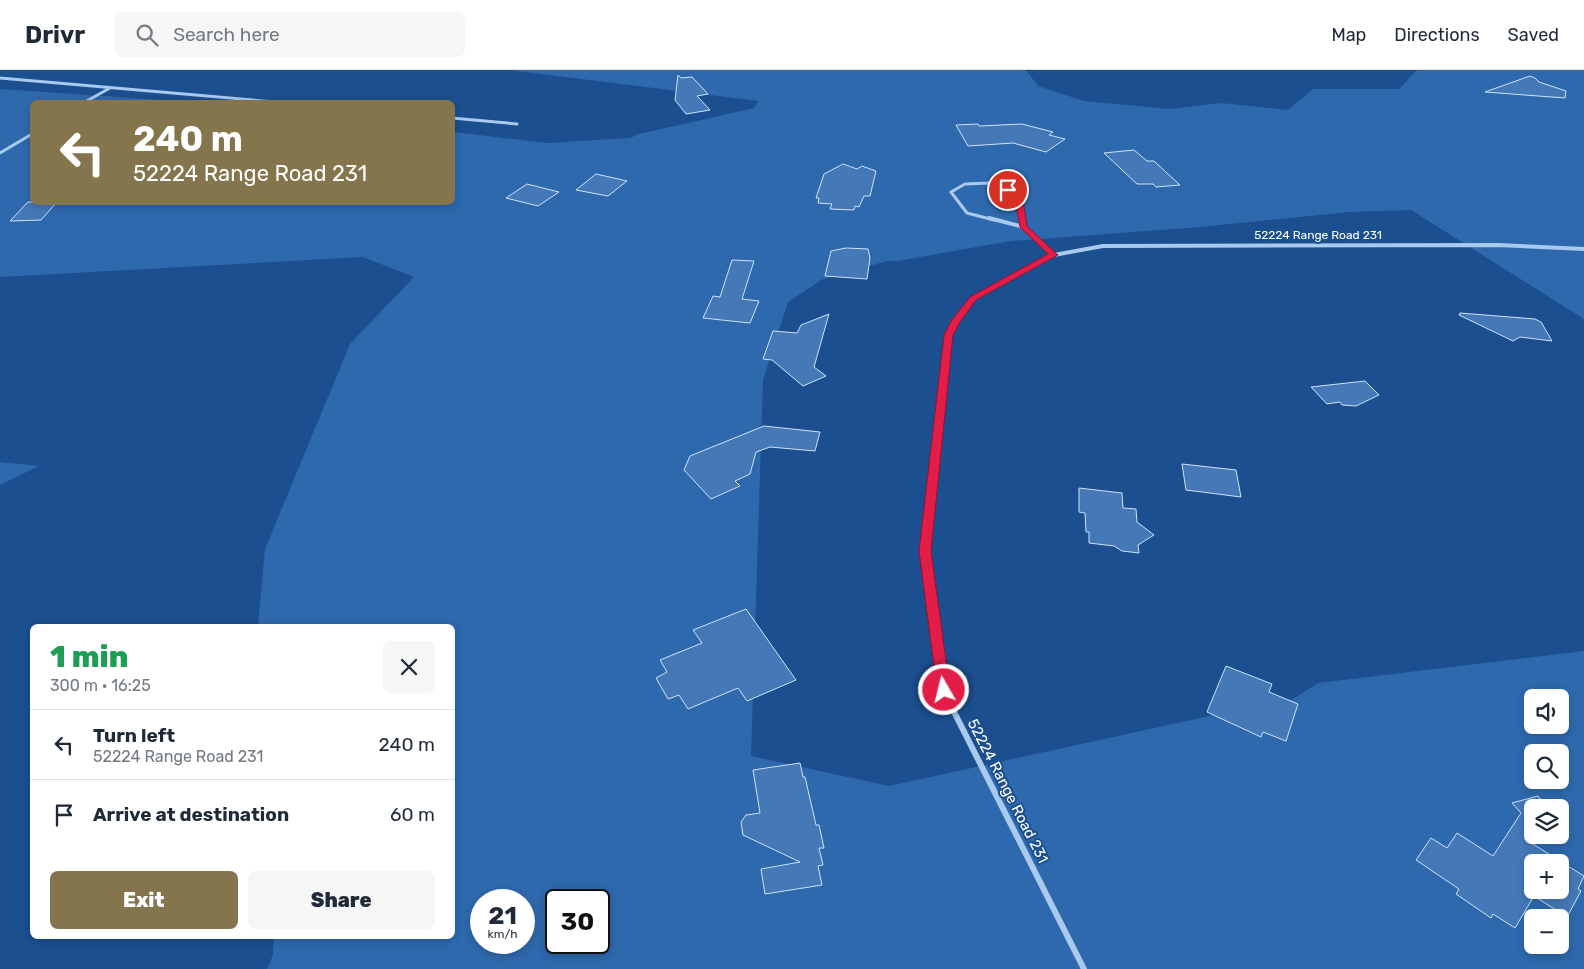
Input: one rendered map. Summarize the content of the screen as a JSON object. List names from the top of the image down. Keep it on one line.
{"streets":{"street":["52224 Range Road 231"]},"page":{"header":"Drivr","search":"Search here","nav":["Map","Directions","Saved"],"turn":["240 m","52224 Range Road 231"],"heading":["1 min","300 m · 16:25"],"map_buttons":["+","−"],"list":[{"name":"Turn left","note":"52224 Range Road 231","value":"240 m"},{"name":"Arrive at destination","value":"60 m"}],"buttons":["Exit","Share"],"speed":"21 km/h","limit":"30"}}
